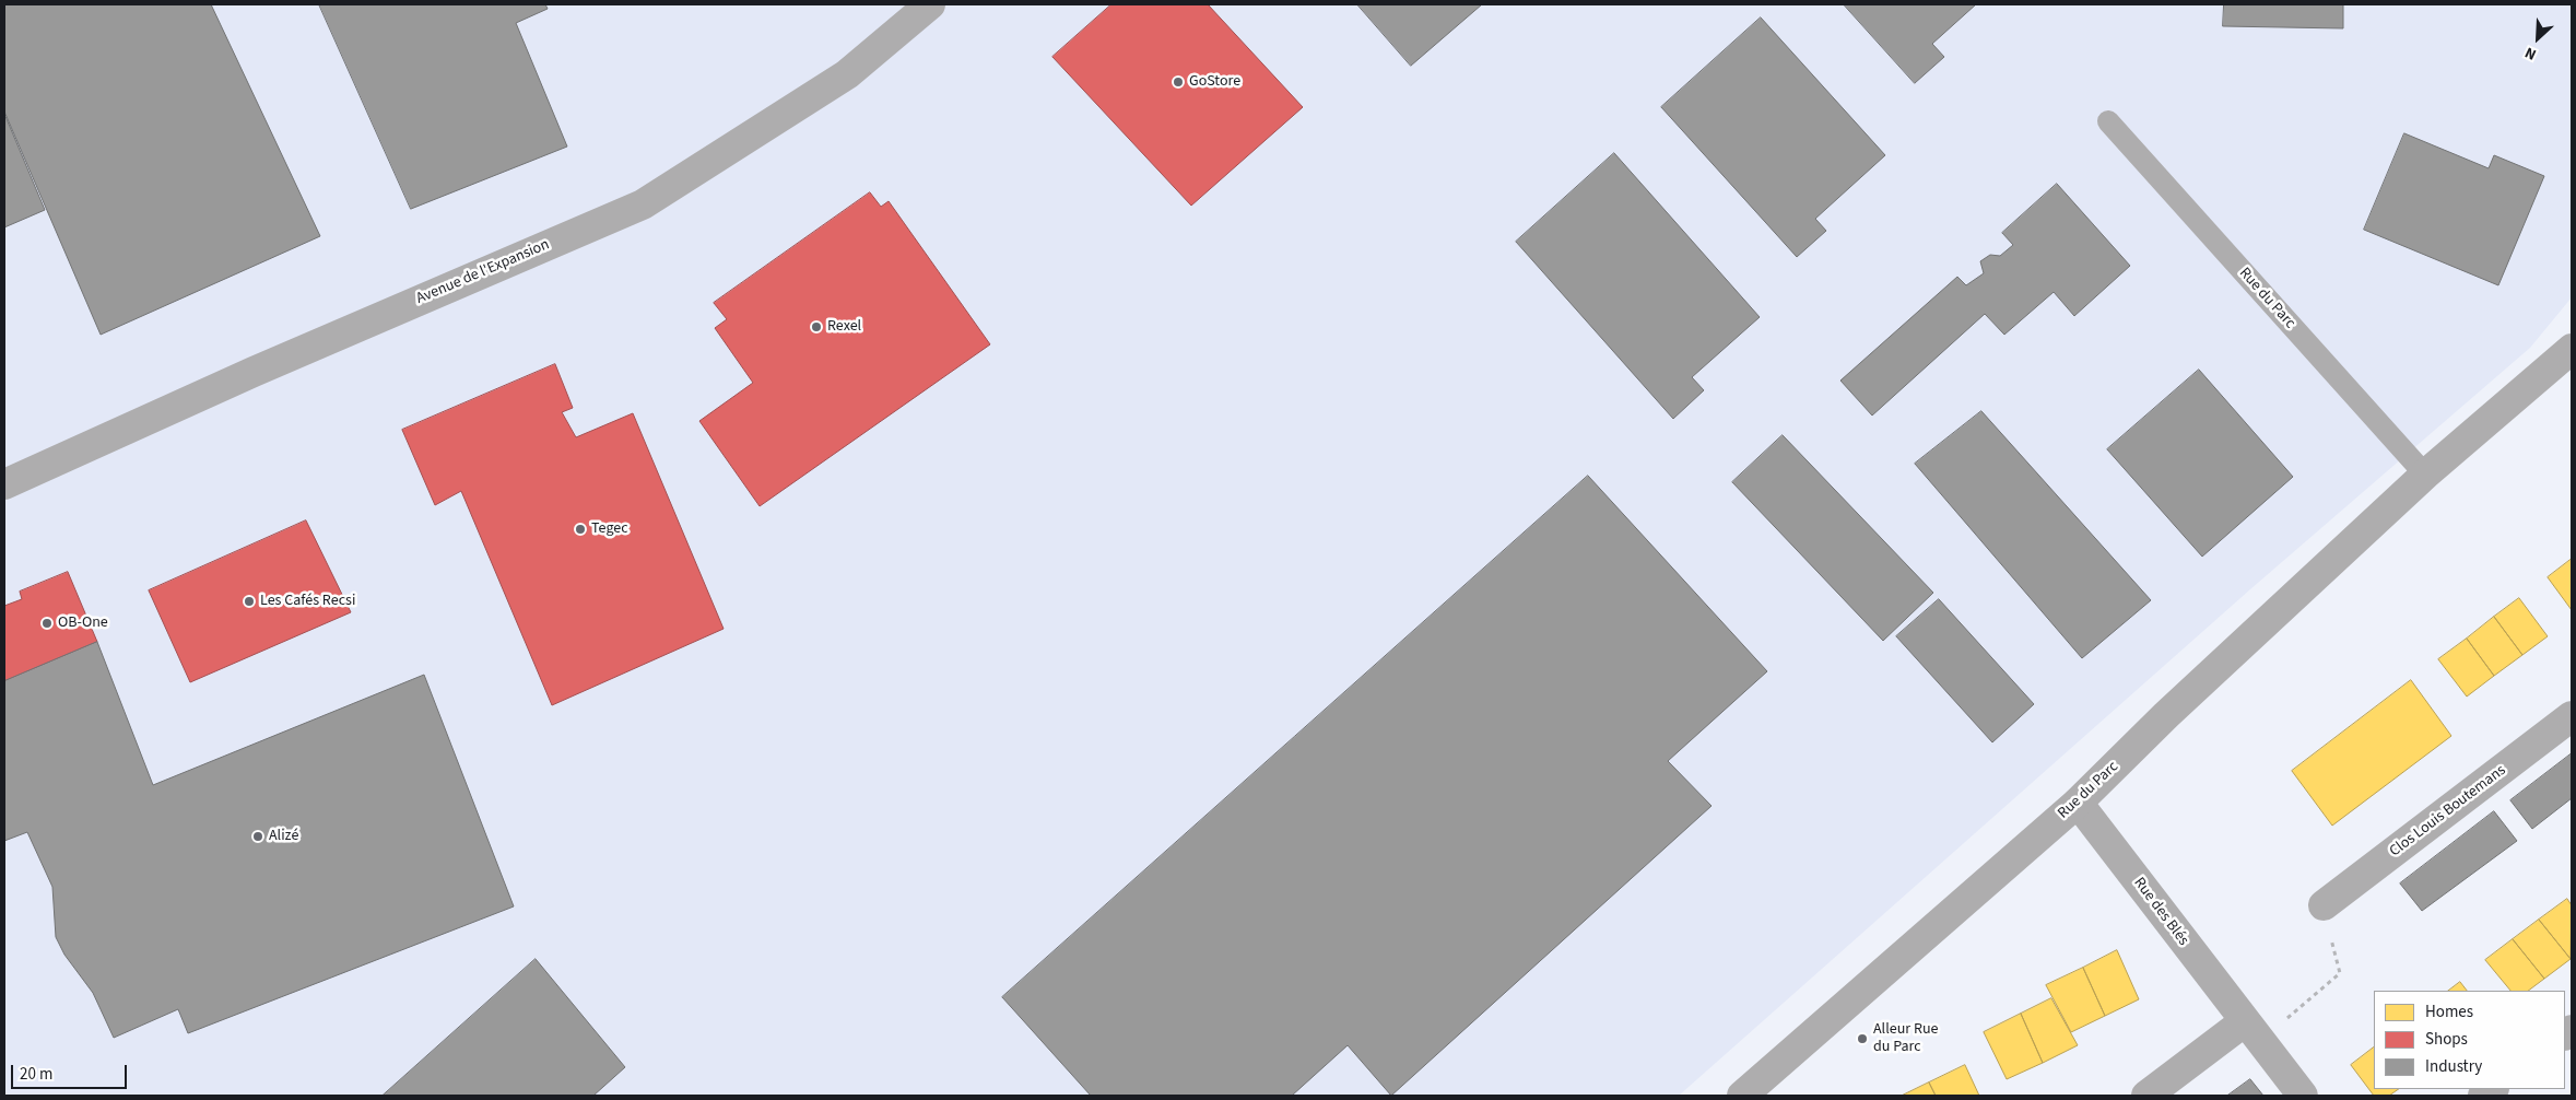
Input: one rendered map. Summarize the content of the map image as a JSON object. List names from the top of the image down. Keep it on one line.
{"streets":{"street":["Avenue de l'Expansion","Rue du Parc","Clos Louis Boutemans","Rue des Blés"]},"crossings":[["Rue du Parc","Rue des Blés"]],"places":["GoStore","Rexel","Tegec","Les Cafés Recsi","OB-One","Alizé","Alleur Rue du Parc"],"legend":["Homes","Shops","Industry"],"scale_bar":"20 m","north":"bottom left"}
